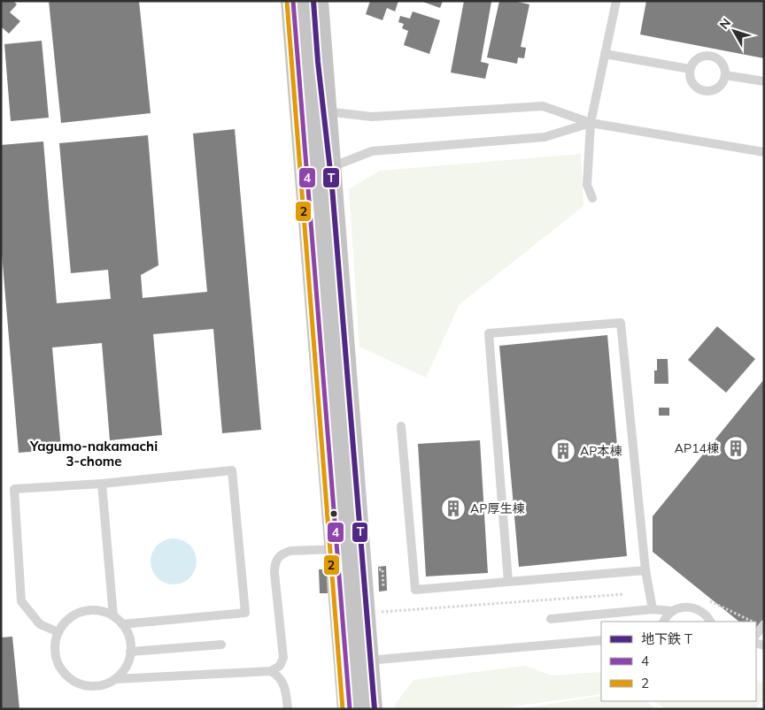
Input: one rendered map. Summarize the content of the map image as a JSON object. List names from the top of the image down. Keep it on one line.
{"districts":["Yagumo-nakamachi 3-chome"],"places":{"building":["AP14棟","AP本棟","AP厚生棟"]},"lines":["metro line T","transit line 4","transit line 2"],"legend":["地下鉄 T","4","2"],"north":"top left"}
